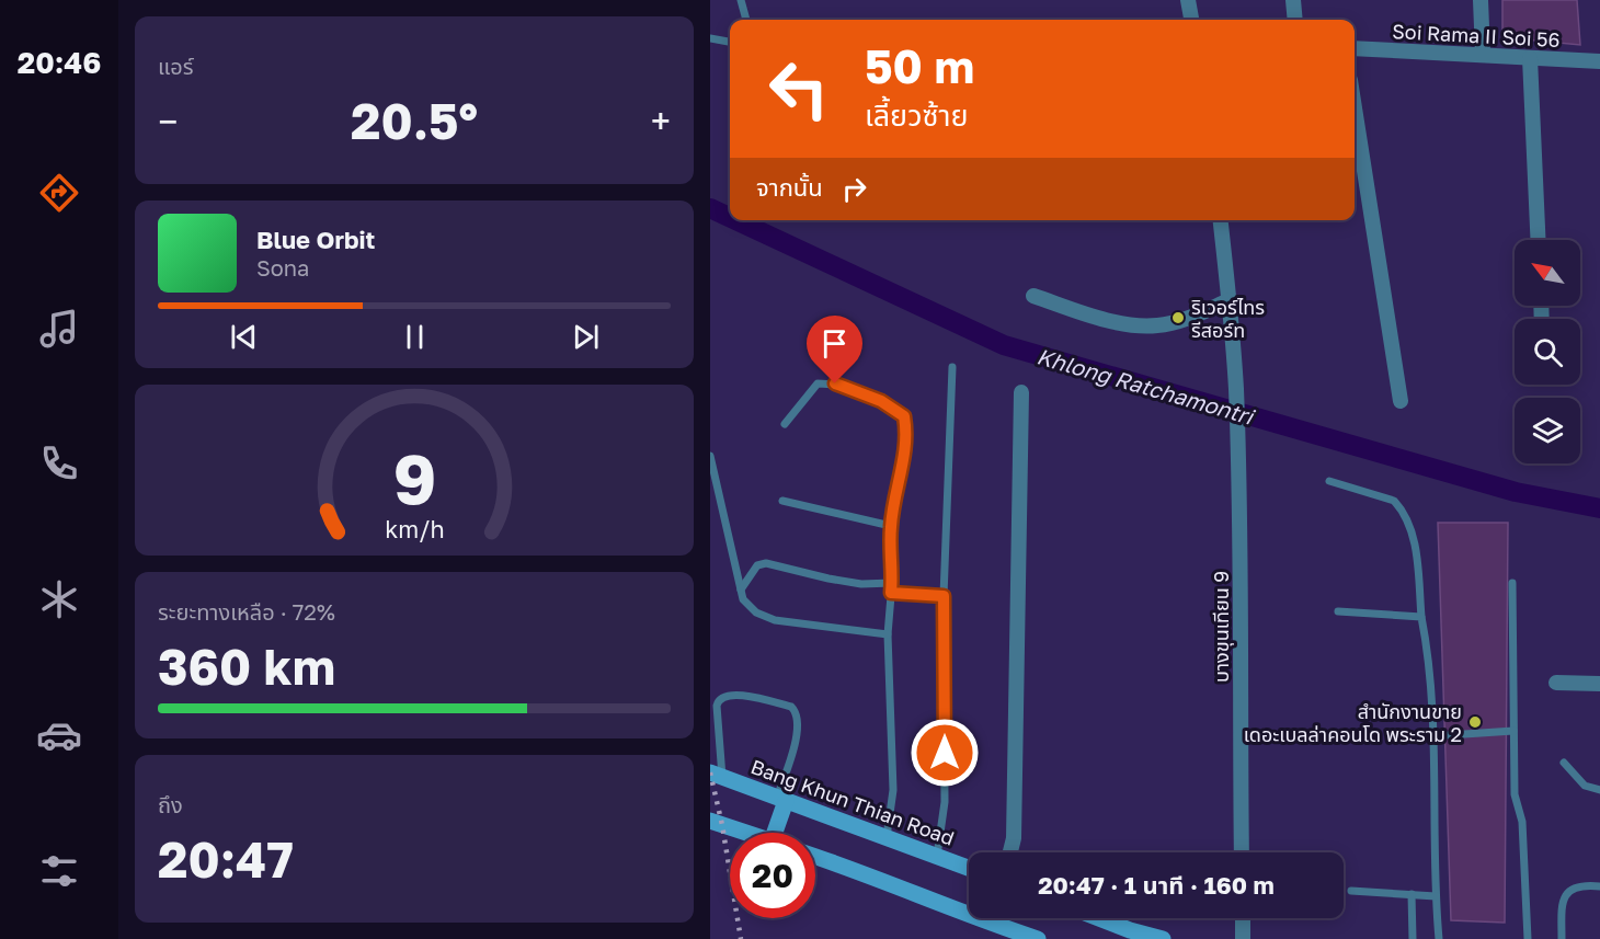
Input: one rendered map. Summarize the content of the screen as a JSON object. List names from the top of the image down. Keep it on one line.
{"streets":{"main road":["Bang Khun Thian Road"],"street":["Soi Rama II Soi 56","บางขุนเทียน 9"]},"water":["Khlong Ratchamontri"],"places":["ริเวอร์ไทร รีสอร์ท","สำนักงานขาย เดอะเบลล่าคอนโด พระราม 2"],"north":"top left","page":{"tabs":"20:46","tile":["แอร์",["ระยะทางเหลือ · 72%","360 km"],["ถึง","20:47"]],"turn":["50 m","เลี้ยวซ้าย"],"heat":["−","20.5°","+"],"then":"จากนั้น","song":["Blue Orbit","Sona"],"limit":"20","trip":"20:47 · 1 นาที · 160 m","gauge":["9","km/h"]}}
